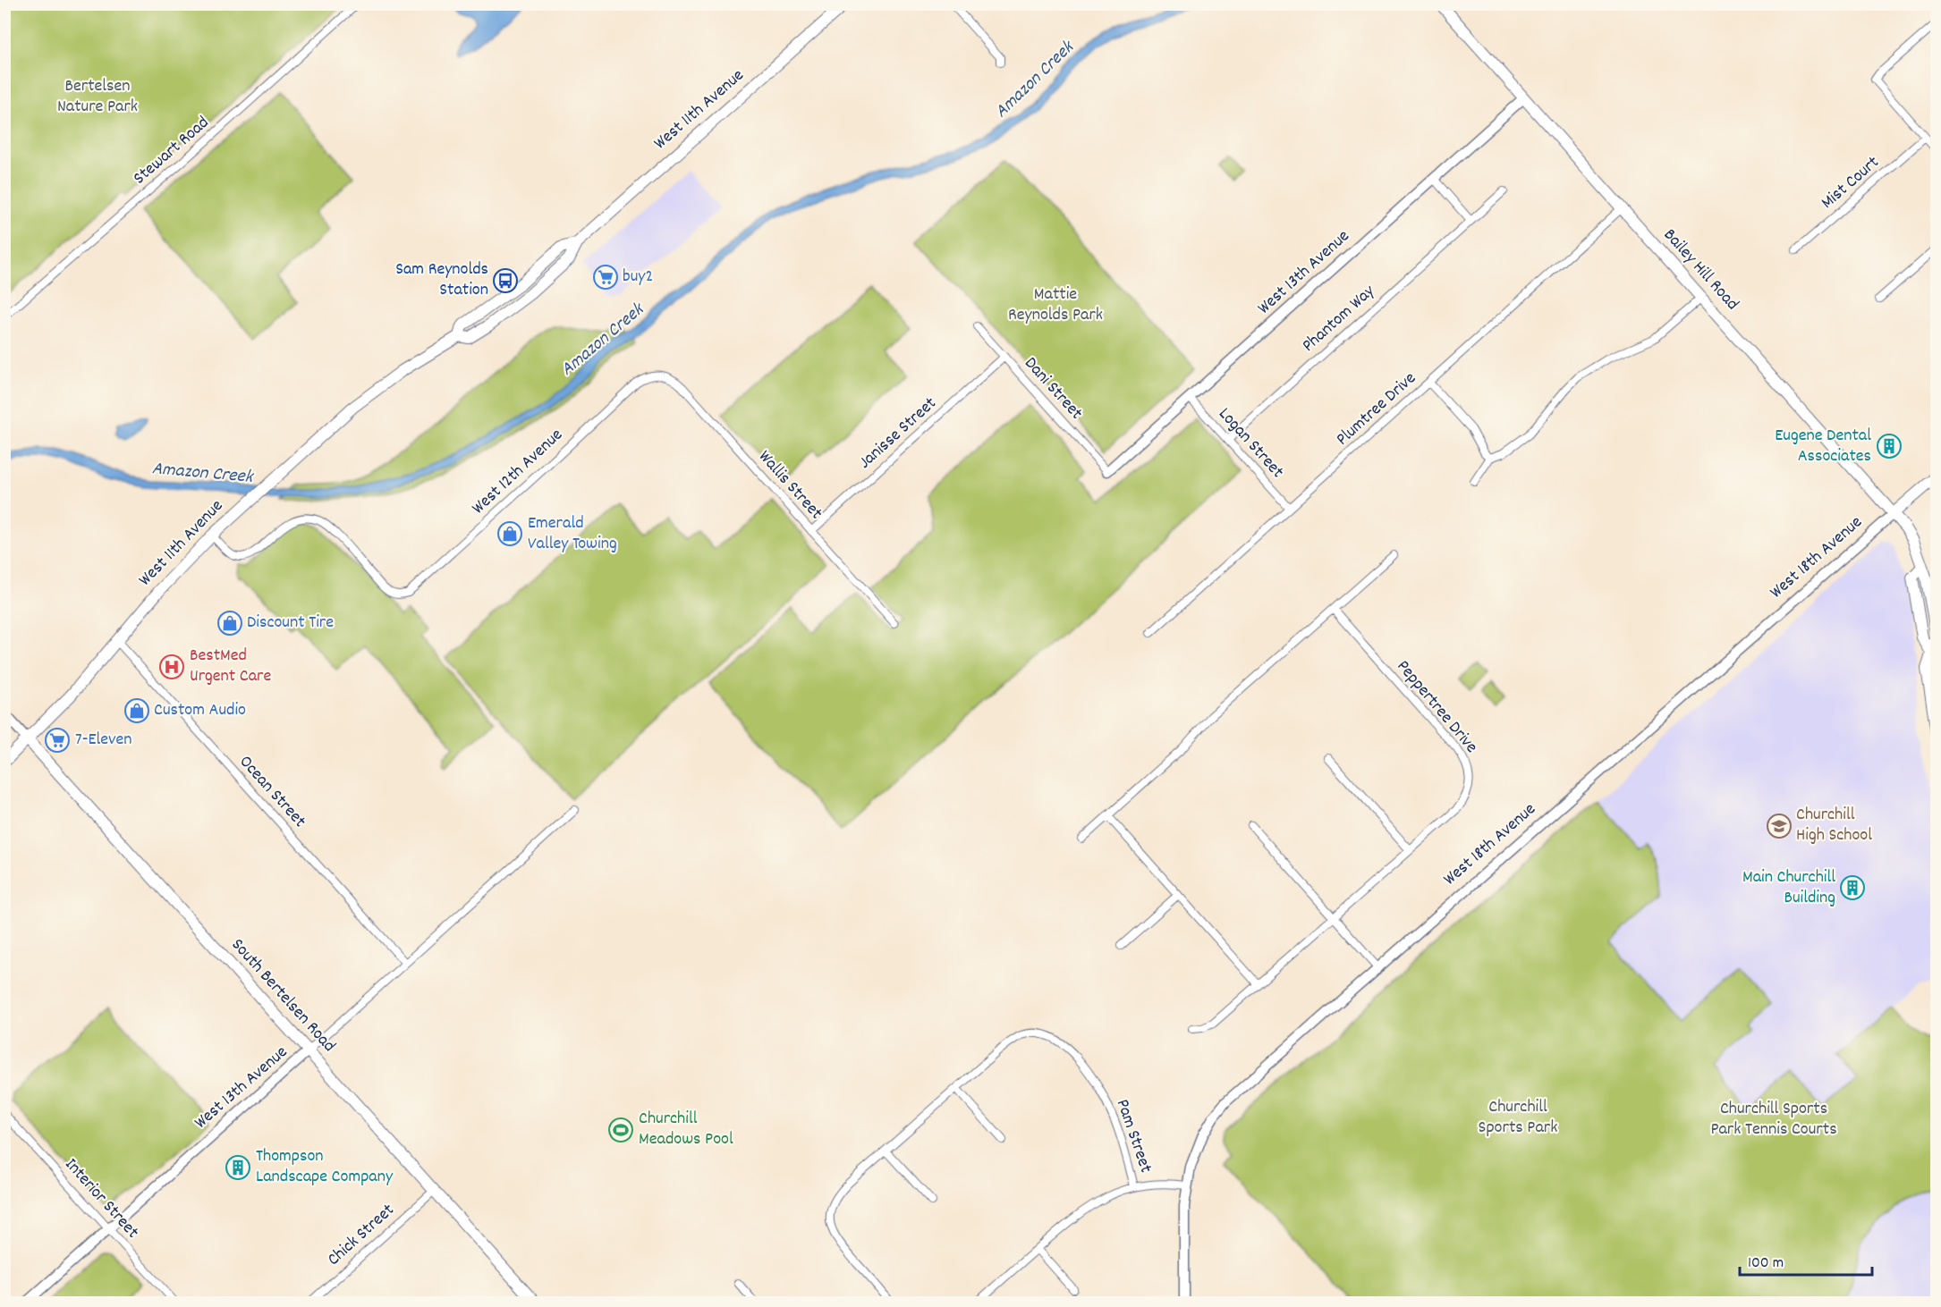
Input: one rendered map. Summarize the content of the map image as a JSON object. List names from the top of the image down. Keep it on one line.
{"streets":{"main road":["West 11th Avenue","Bailey Hill Road","West 18th Avenue","South Bertelsen Road"],"street":["Stewart Road","Mist Court","West 13th Avenue","Phantom Way","Dani Street","Plumtree Drive","Janisse Street","Logan Street","West 12th Avenue","Wallis Street","Peppertree Drive","Ocean Street","Pam Street","Interior Street","Chick Street"]},"crossings":[["West 11th Avenue","West 12th Avenue"],["West 11th Avenue","Ocean Street"],["West 11th Avenue","South Bertelsen Road"],["Bailey Hill Road","West 13th Avenue"],["Bailey Hill Road","Plumtree Drive"],["Bailey Hill Road","West 18th Avenue"],["West 13th Avenue","Dani Street"],["West 13th Avenue","Logan Street"],["West 13th Avenue","Ocean Street"],["West 13th Avenue","South Bertelsen Road"],["West 13th Avenue","Interior Street"],["Phantom Way","Logan Street"],["Dani Street","Janisse Street"],["Plumtree Drive","Logan Street"],["Janisse Street","Wallis Street"],["West 12th Avenue","Wallis Street"],["South Bertelsen Road","Chick Street"]],"water":["Amazon Creek"],"parks":["Bertelsen Nature Park","Mattie Reynolds Park","Churchill Sports Park","Churchill Sports Park Tennis Courts"],"places":{"supermarket":["buy2","7-Eleven"],"bus stop":["Sam Reynolds Station"],"building":["Eugene Dental Associates","Main Churchill Building","Thompson Landscape Company"],"shop":["Emerald Valley Towing","Discount Tire","Custom Audio"],"hospital":["BestMed Urgent Care"],"school or university":["Churchill High School"],"sports":["Churchill Meadows Pool"]},"scale_bar":"100 m"}
